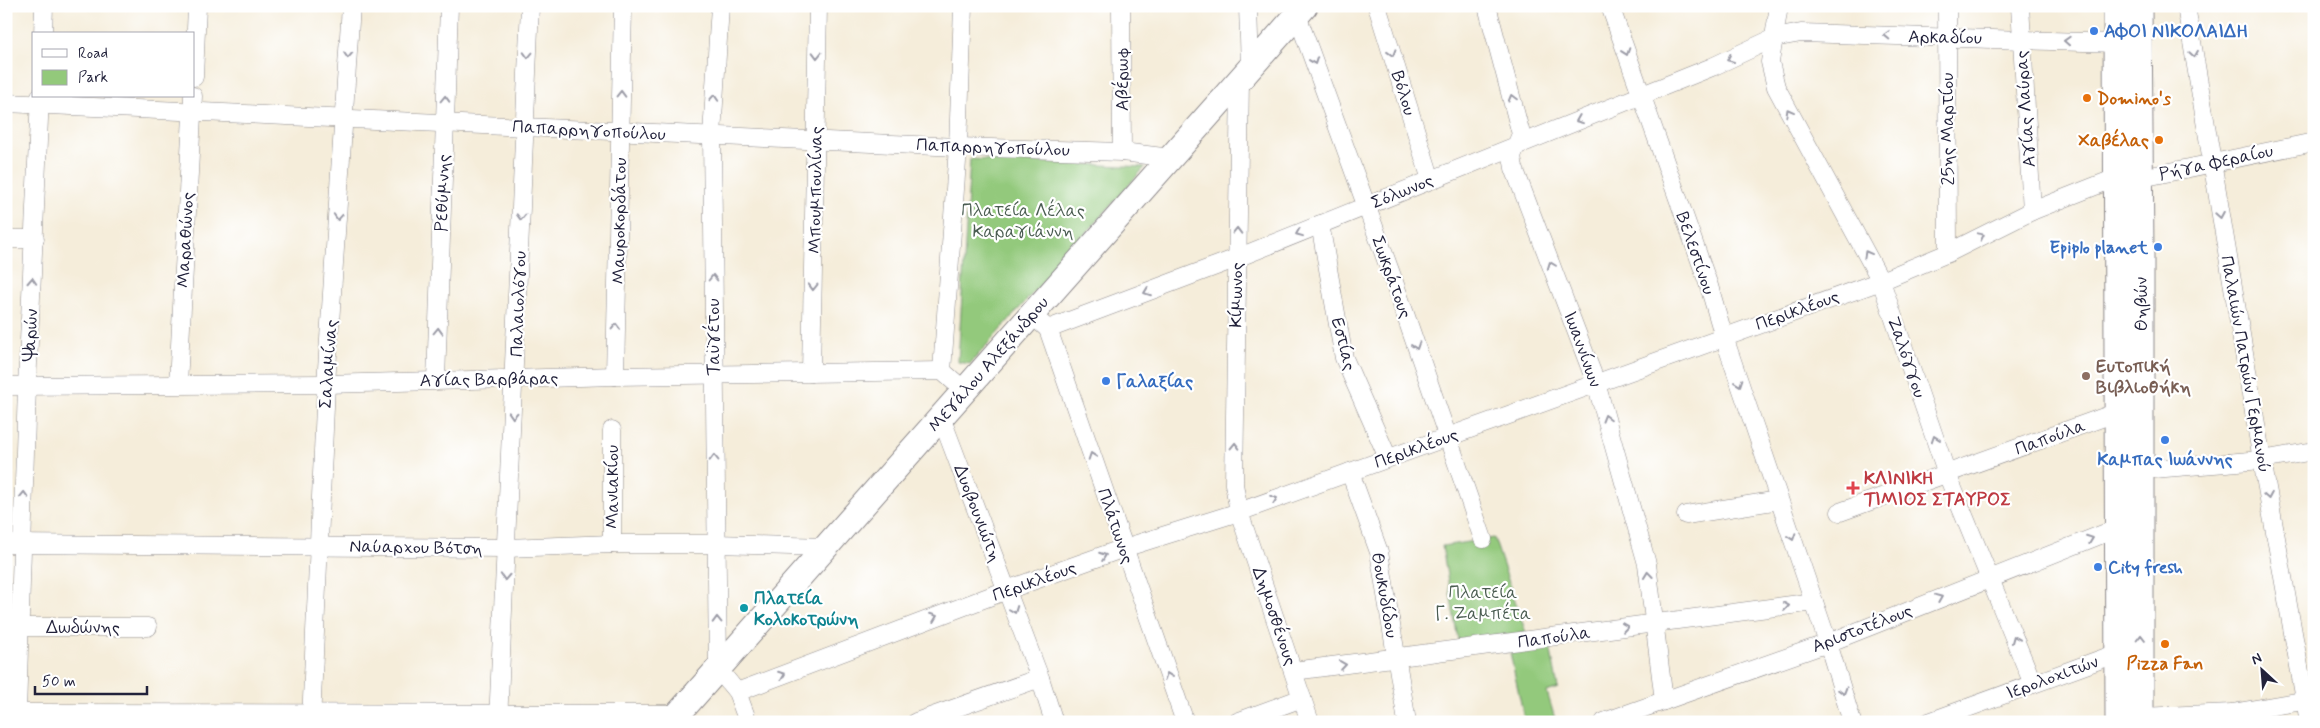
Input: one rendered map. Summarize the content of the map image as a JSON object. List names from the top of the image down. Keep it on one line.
{"streets":{"main road":["Θηβών","Μεγάλου Αλεξάνδρου"],"street":["Αρκαδίου","Αβέρωφ","Βόλου","Αγίας Λαύρας","25ης Μαρτίου","Παπαρρηγοπούλου","Ρήγα Φεραίου","Μπουμπουλίνας","Σόλωνος","Ρεθύμνης","Μαυροκορδάτου","Μαραθώνος","Βελεστίνου","Σωκράτους","Κίμωνος","Παλαιολόγου","Περικλέους","Ψαρών","Ταϋγέτου","Εστίας","Ιωαννίνων","Ζαλόγγου","Σαλαμίνας","Παλαιών Πατρών Γερμανού","Αγίας Βαρβάρας","Παπούλα","Μανιακίου","Δυοβουνιώτη","Πλάτωνος","Ναύαρχου Βότση","Θουκυδίδου","Δημοσθένους","Δωδώνης","Αριστοτέλους","Ιερολοχιτών"]},"crossings":[["Αρκαδίου","Αγίας Λαύρας"],["Αρκαδίου","25ης Μαρτίου"],["Αρκαδίου","Σόλωνος"],["Αρκαδίου","Θηβών"],["Αρκαδίου","Ζαλόγγου"],["Αβέρωφ","Παπαρρηγοπούλου"],["Βόλου","Σόλωνος"],["Αγίας Λαύρας","Περικλέους"],["25ης Μαρτίου","Περικλέους"],["Παπαρρηγοπούλου","Μπουμπουλίνας"],["Παπαρρηγοπούλου","Ρεθύμνης"],["Παπαρρηγοπούλου","Μαυροκορδάτου"],["Παπαρρηγοπούλου","Μαραθώνος"],["Παπαρρηγοπούλου","Παλαιολόγου"],["Παπαρρηγοπούλου","Ψαρών"],["Παπαρρηγοπούλου","Ταϋγέτου"],["Παπαρρηγοπούλου","Σαλαμίνας"],["Παπαρρηγοπούλου","Μεγάλου Αλεξάνδρου"],["Ρήγα Φεραίου","Θηβών"],["Ρήγα Φεραίου","Περικλέους"],["Ρήγα Φεραίου","Παλαιών Πατρών Γερμανού"],["Μπουμπουλίνας","Αγίας Βαρβάρας"],["Σόλωνος","Βελεστίνου"],["Σόλωνος","Σωκράτους"],["Σόλωνος","Κίμωνος"],["Σόλωνος","Εστίας"],["Σόλωνος","Ιωαννίνων"],["Σόλωνος","Ζαλόγγου"],["Σόλωνος","Μεγάλου Αλεξάνδρου"],["Σόλωνος","Πλάτωνος"],["Ρεθύμνης","Αγίας Βαρβάρας"],["Μαυροκορδάτου","Αγίας Βαρβάρας"],["Μαραθώνος","Αγίας Βαρβάρας"],["Βελεστίνου","Περικλέους"],["Βελεστίνου","Παπούλα"],["Βελεστίνου","Αριστοτέλους"],["Σωκράτους","Περικλέους"],["Σωκράτους","Μεγάλου Αλεξάνδρου"],["Κίμωνος","Περικλέους"],["Κίμωνος","Μεγάλου Αλεξάνδρου"],["Κίμωνος","Δημοσθένους"],["Παλαιολόγου","Αγίας Βαρβάρας"],["Παλαιολόγου","Ναύαρχου Βότση"],["Θηβών","Περικλέους"],["Θηβών","Παπούλα"],["Θηβών","Αριστοτέλους"],["Θηβών","Ιερολοχιτών"],["Περικλέους","Εστίας"],["Περικλέους","Ιωαννίνων"],["Περικλέους","Ζαλόγγου"],["Περικλέους","Δυοβουνιώτη"],["Περικλέους","Πλάτωνος"],["Περικλέους","Θουκυδίδου"],["Περικλέους","Δημοσθένους"],["Ψαρών","Αγίας Βαρβάρας"],["Ψαρών","Ναύαρχου Βότση"],["Ψαρών","Δωδώνης"],["Ταϋγέτου","Μεγάλου Αλεξάνδρου"],["Ταϋγέτου","Αγίας Βαρβάρας"],["Ταϋγέτου","Ναύαρχου Βότση"],["Ιωαννίνων","Παπούλα"],["Ιωαννίνων","Αριστοτέλους"],["Ζαλόγγου","Παπούλα"],["Ζαλόγγου","Αριστοτέλους"],["Ζαλόγγου","Ιερολοχιτών"],["Σαλαμίνας","Αγίας Βαρβάρας"],["Σαλαμίνας","Ναύαρχου Βότση"],["Μεγάλου Αλεξάνδρου","Δυοβουνιώτη"],["Μεγάλου Αλεξάνδρου","Πλάτωνος"],["Μεγάλου Αλεξάνδρου","Ναύαρχου Βότση"],["Παπούλα","Θουκυδίδου"],["Παπούλα","Δημοσθένους"],["Μανιακίου","Ναύαρχου Βότση"]],"one_way":["Αρκαδίου","Βόλου","Σόλωνος","Ρεθύμνης","Μαυροκορδάτου","Βελεστίνου","Σωκράτους","Κίμωνος","Παλαιολόγου","Περικλέους","Ψαρών","Ταϋγέτου","Ιωαννίνων","Ζαλόγγου","Σαλαμίνας","Παλαιών Πατρών Γερμανού","Παπούλα","Πλάτωνος","Αριστοτέλους"],"parks":["Πλατεία Λέλας Καραγιάννη","Πλατεία Γ. Ζαμπέτα"],"places":{"other":["ΑΦΟΙ ΝΙΚΟΛΑΙΔΗ","Domino's","Χαβέλας","Epiplo planet","Ευτοπική Βιβλιοθήκη","Γαλαξίας","Καμπας Ιωάννης","City fresh","Πλατεία Κολοκοτρώνη","Pizza Fan"],"health":["ΚΛΙΝΙΚΗ ΤΙΜΙΟΣ ΣΤΑΥΡΟΣ"]},"legend":["Road","Park"],"scale_bar":"50 m","north":"top left"}
